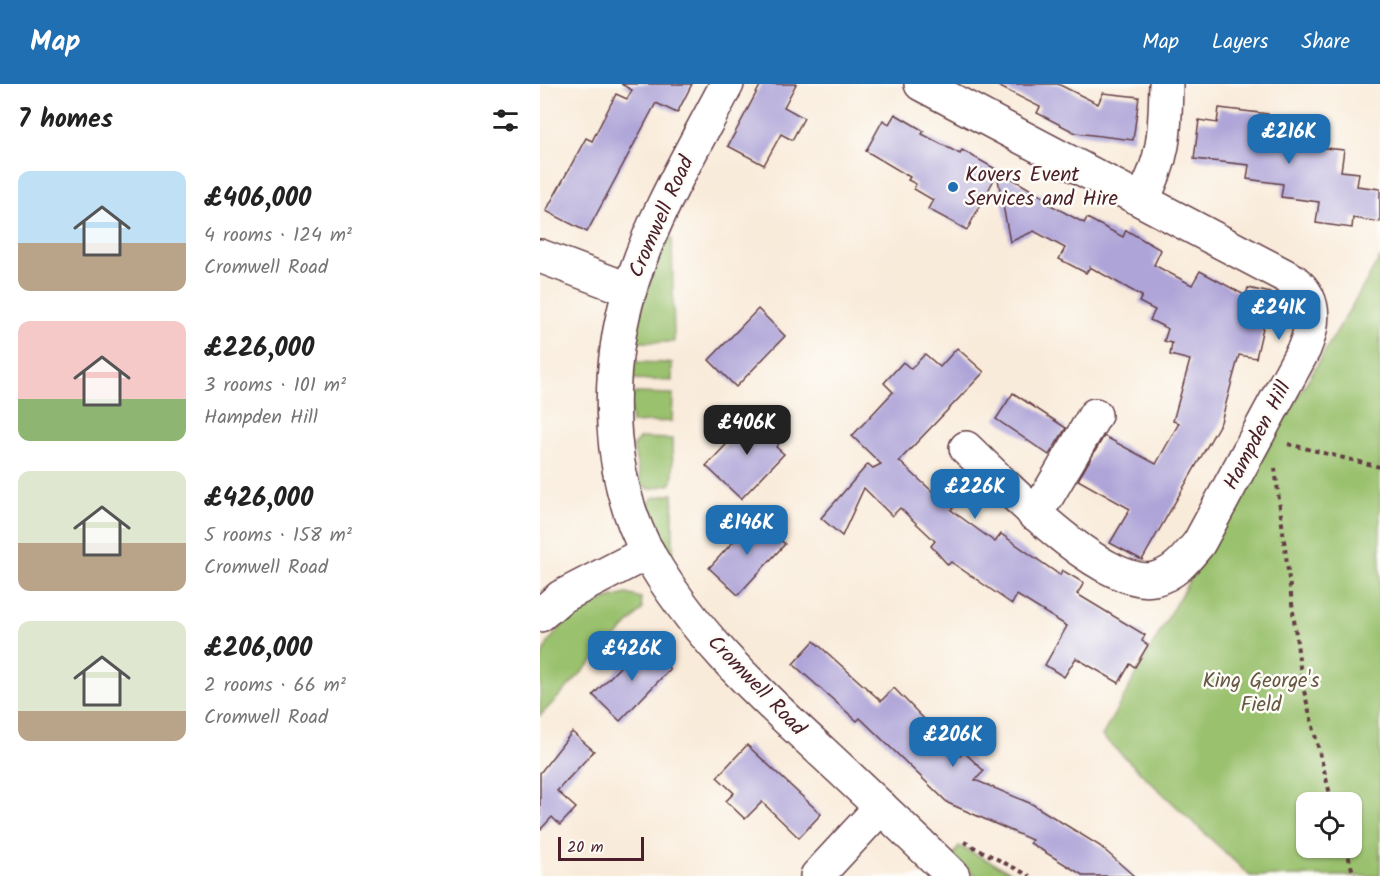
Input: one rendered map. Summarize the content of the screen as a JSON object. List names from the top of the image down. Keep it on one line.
{"streets":{"street":["Cromwell Road","Hampden Hill"]},"parks":["King George's Field"],"places":["Kovers Event Services and Hire"],"scale_bar":"20 m","page":{"header":"Map","nav":["Map","Layers","Share"],"heading":"7 homes","price":["£216K","£241K","£406K","£226K","£146K","£426K","£206K"],"list":[{"name":"£406,000","note":"4 rooms · 124 m² · Cromwell Road"},{"name":"£226,000","note":"3 rooms · 101 m² · Hampden Hill"},{"name":"£426,000","note":"5 rooms · 158 m² · Cromwell Road"},{"name":"£206,000","note":"2 rooms · 66 m² · Cromwell Road"}],"scale":"20 m"}}
